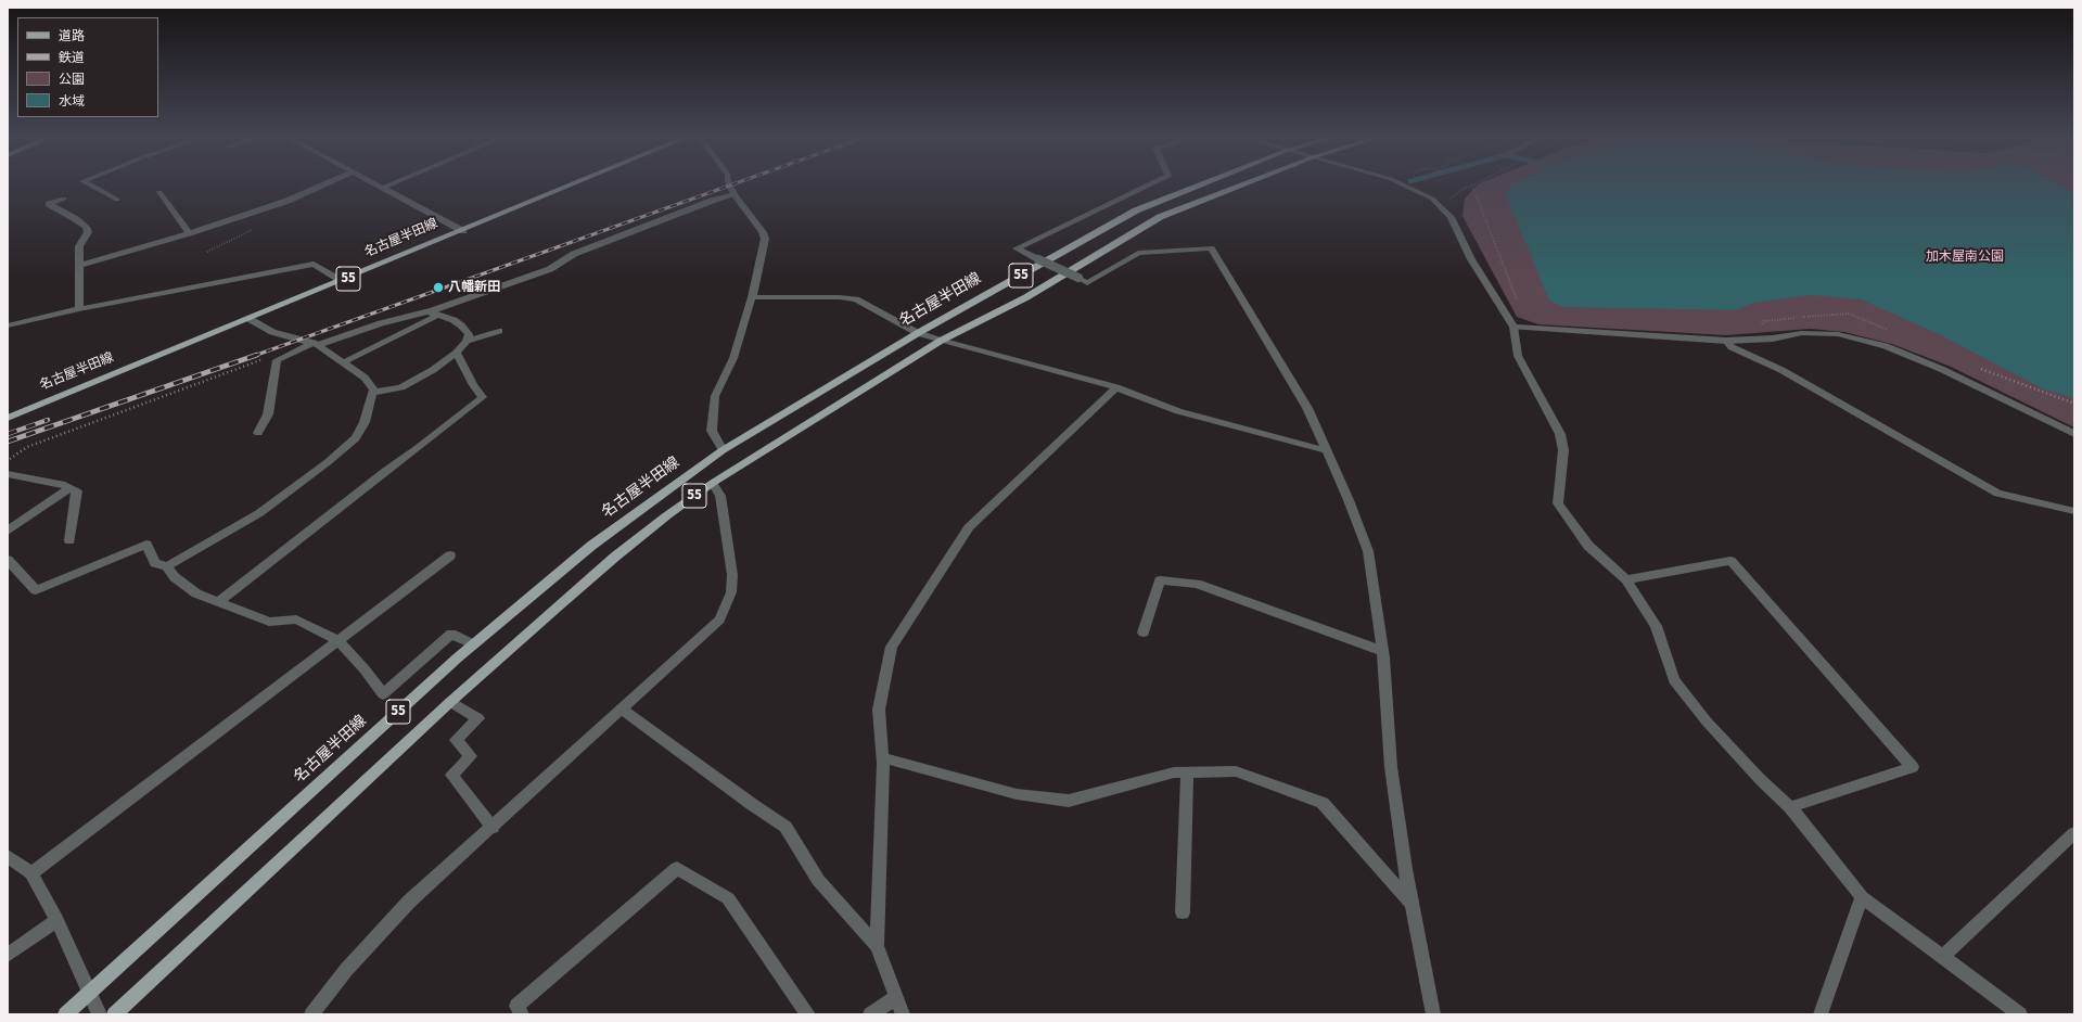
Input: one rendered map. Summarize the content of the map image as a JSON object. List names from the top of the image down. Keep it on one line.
{"streets":{"main road":["名古屋半田線","55"]},"parks":["加木屋南公園"],"places":["八幡新田"],"legend":["道路","鉄道","公園","水域"]}
